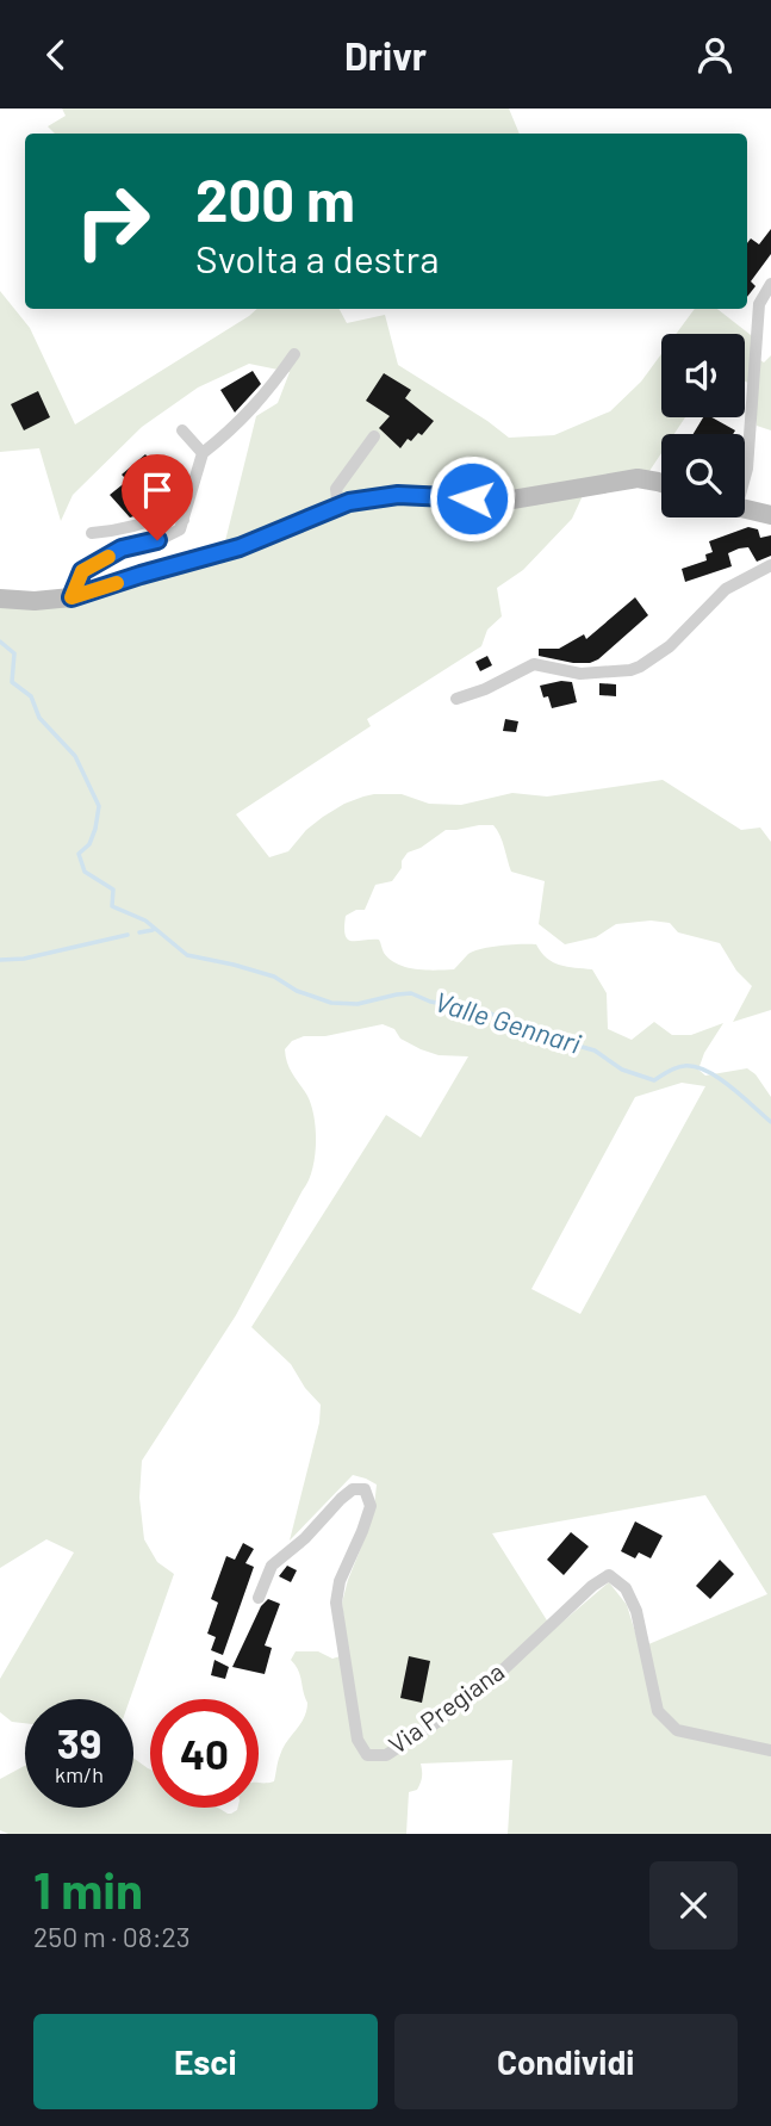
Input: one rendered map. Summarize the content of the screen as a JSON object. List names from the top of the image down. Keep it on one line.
{"streets":{"street":["Via Pregiana"]},"water":["Valle Gennari"],"page":{"header":"Drivr","turn":["200 m","Svolta a destra"],"speed":"39 km/h","limit":"40","heading":["1 min","250 m · 08:23"],"buttons":["Esci","Condividi"]}}
